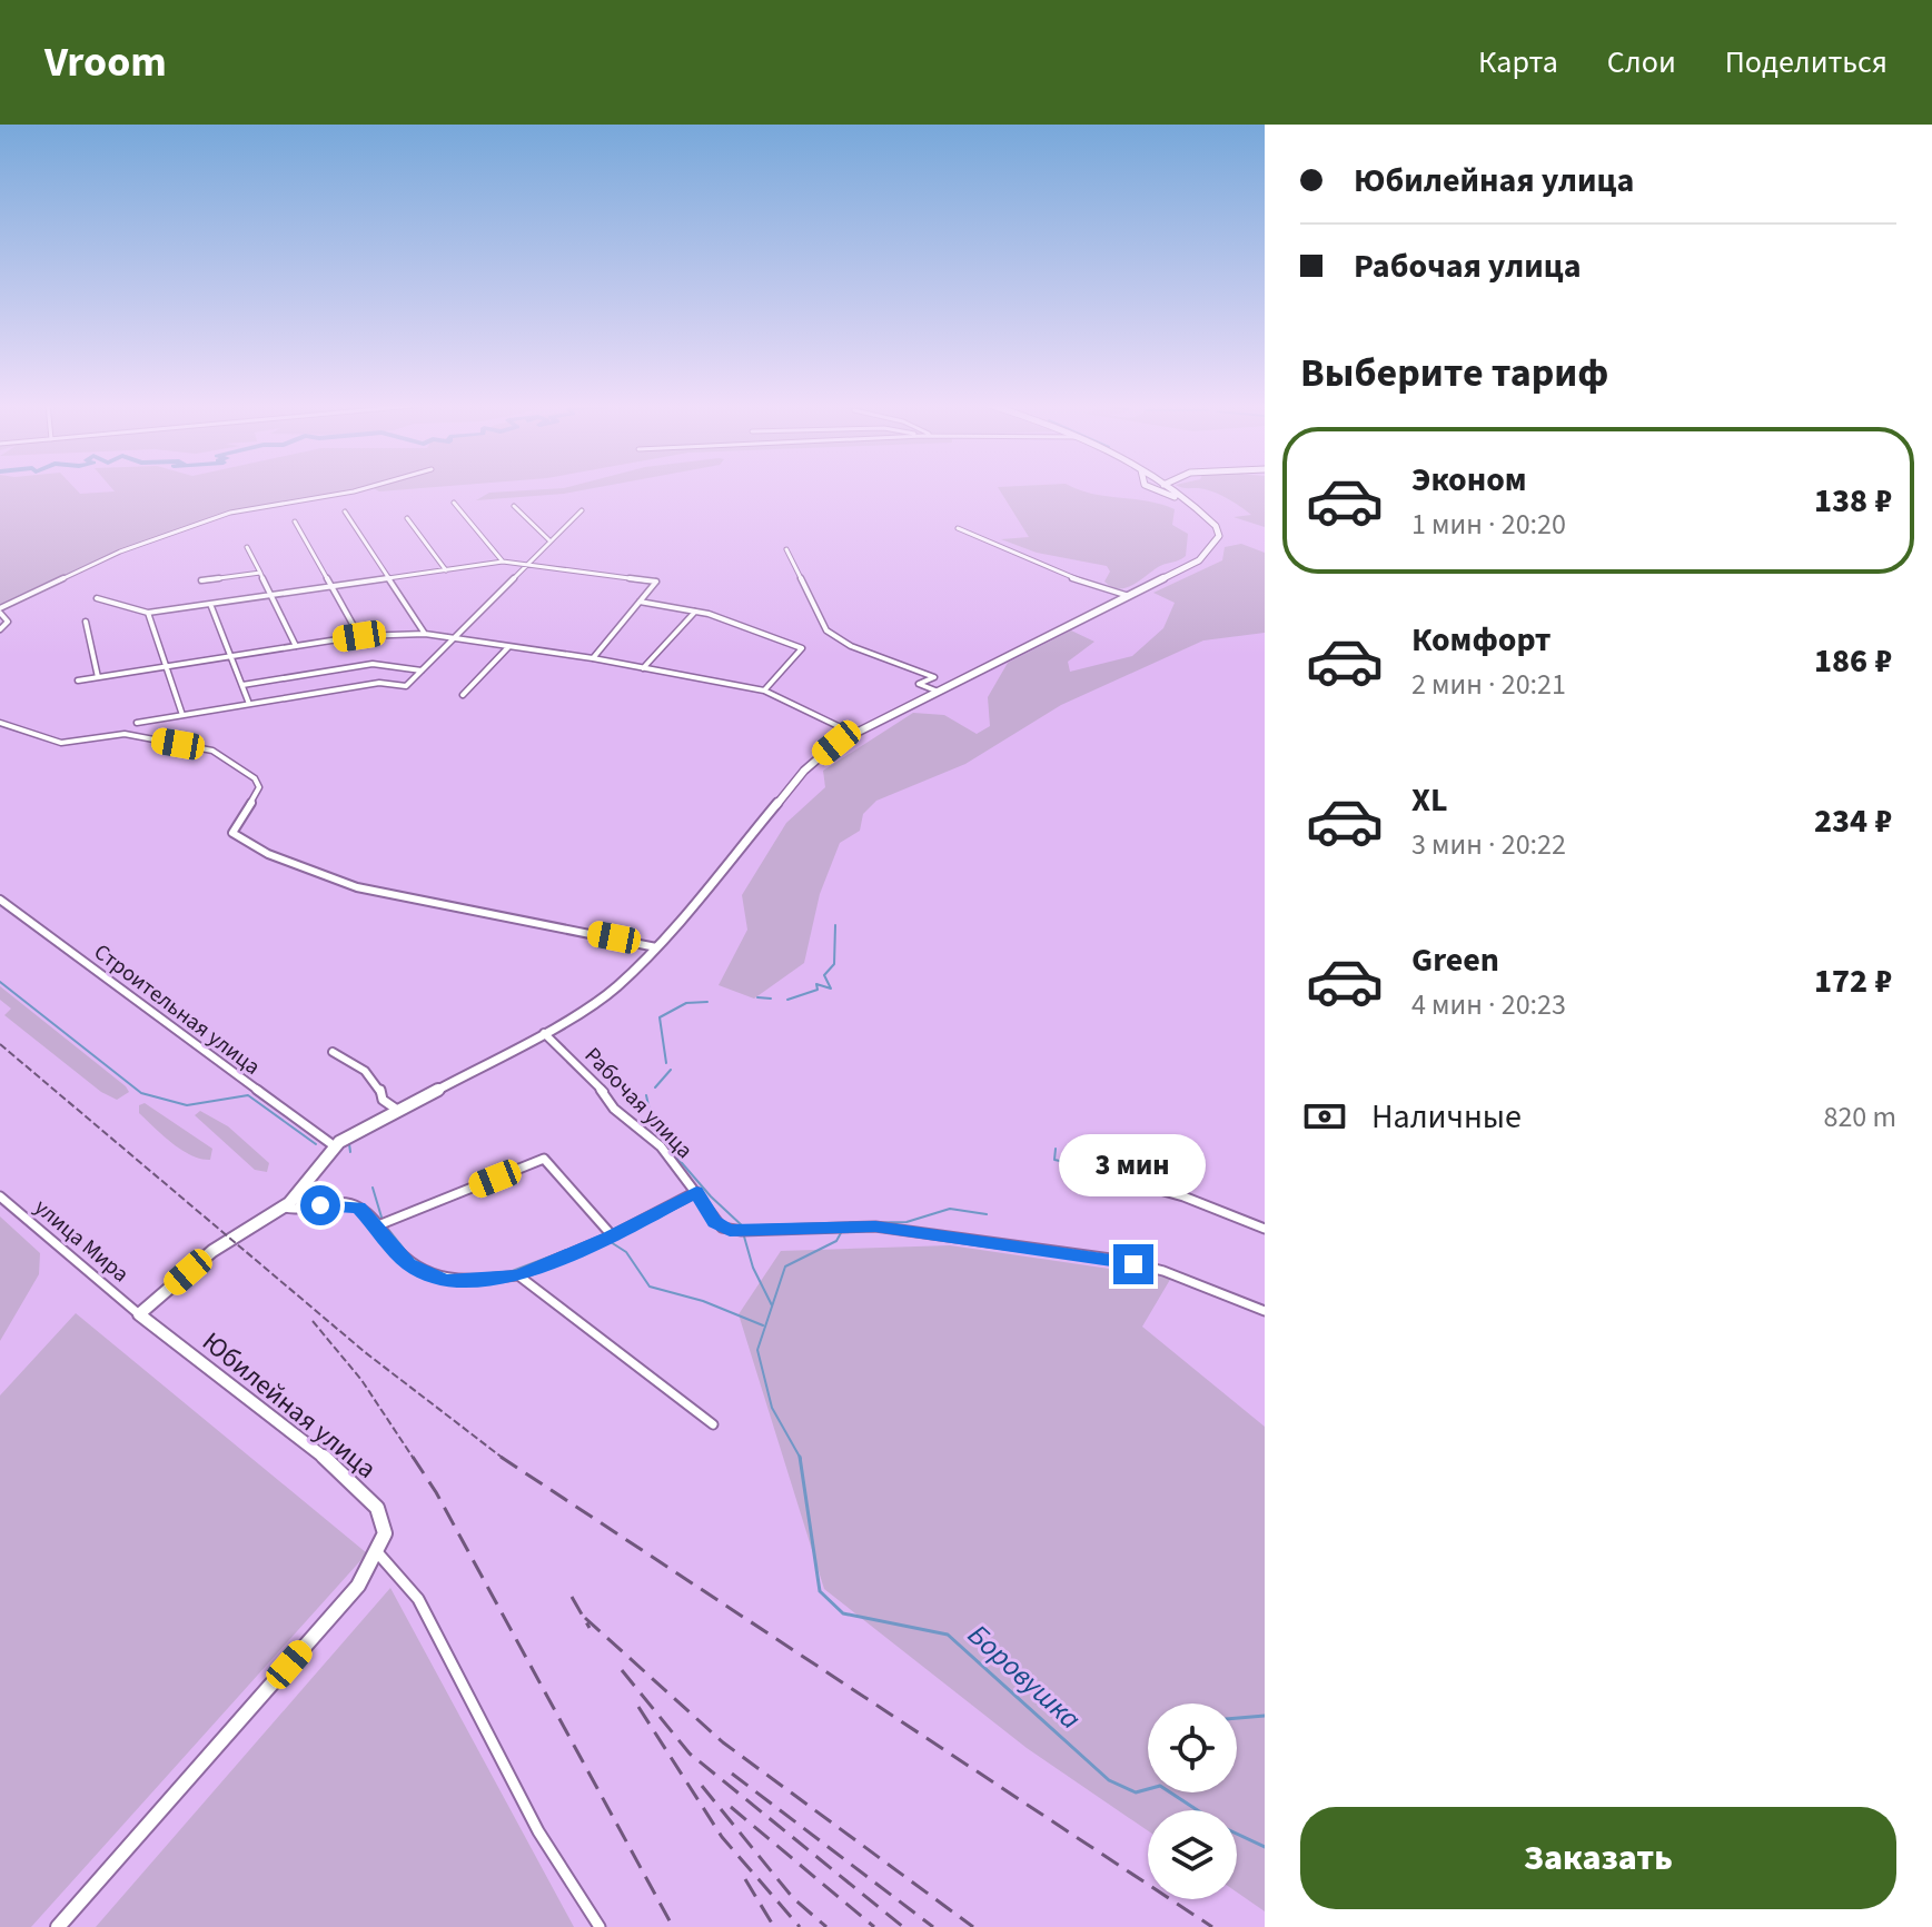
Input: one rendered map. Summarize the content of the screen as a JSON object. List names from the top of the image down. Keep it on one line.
{"streets":{"main road":["Юбилейная улица"],"street":["Строительная улица","Рабочая улица","улица Мира"]},"crossings":[["улица Мира","Юбилейная улица"]],"water":["Боровушка"],"page":{"header":"Vroom","nav":["Карта","Слои","Поделиться"],"banner":["Юбилейная улица","Рабочая улица"],"heading":"Выберите тариф","list":[{"name":"Эконом","note":"1 мин · 20:20","value":"138 ₽"},{"name":"Комфорт","note":"2 мин · 20:21","value":"186 ₽"},{"name":"XL","note":"3 мин · 20:22","value":"234 ₽"},{"name":"Green","note":"4 мин · 20:23","value":"172 ₽"}],"pay":["Наличные","820 m"],"bubble":"3 мин","buttons":"Заказать"}}
